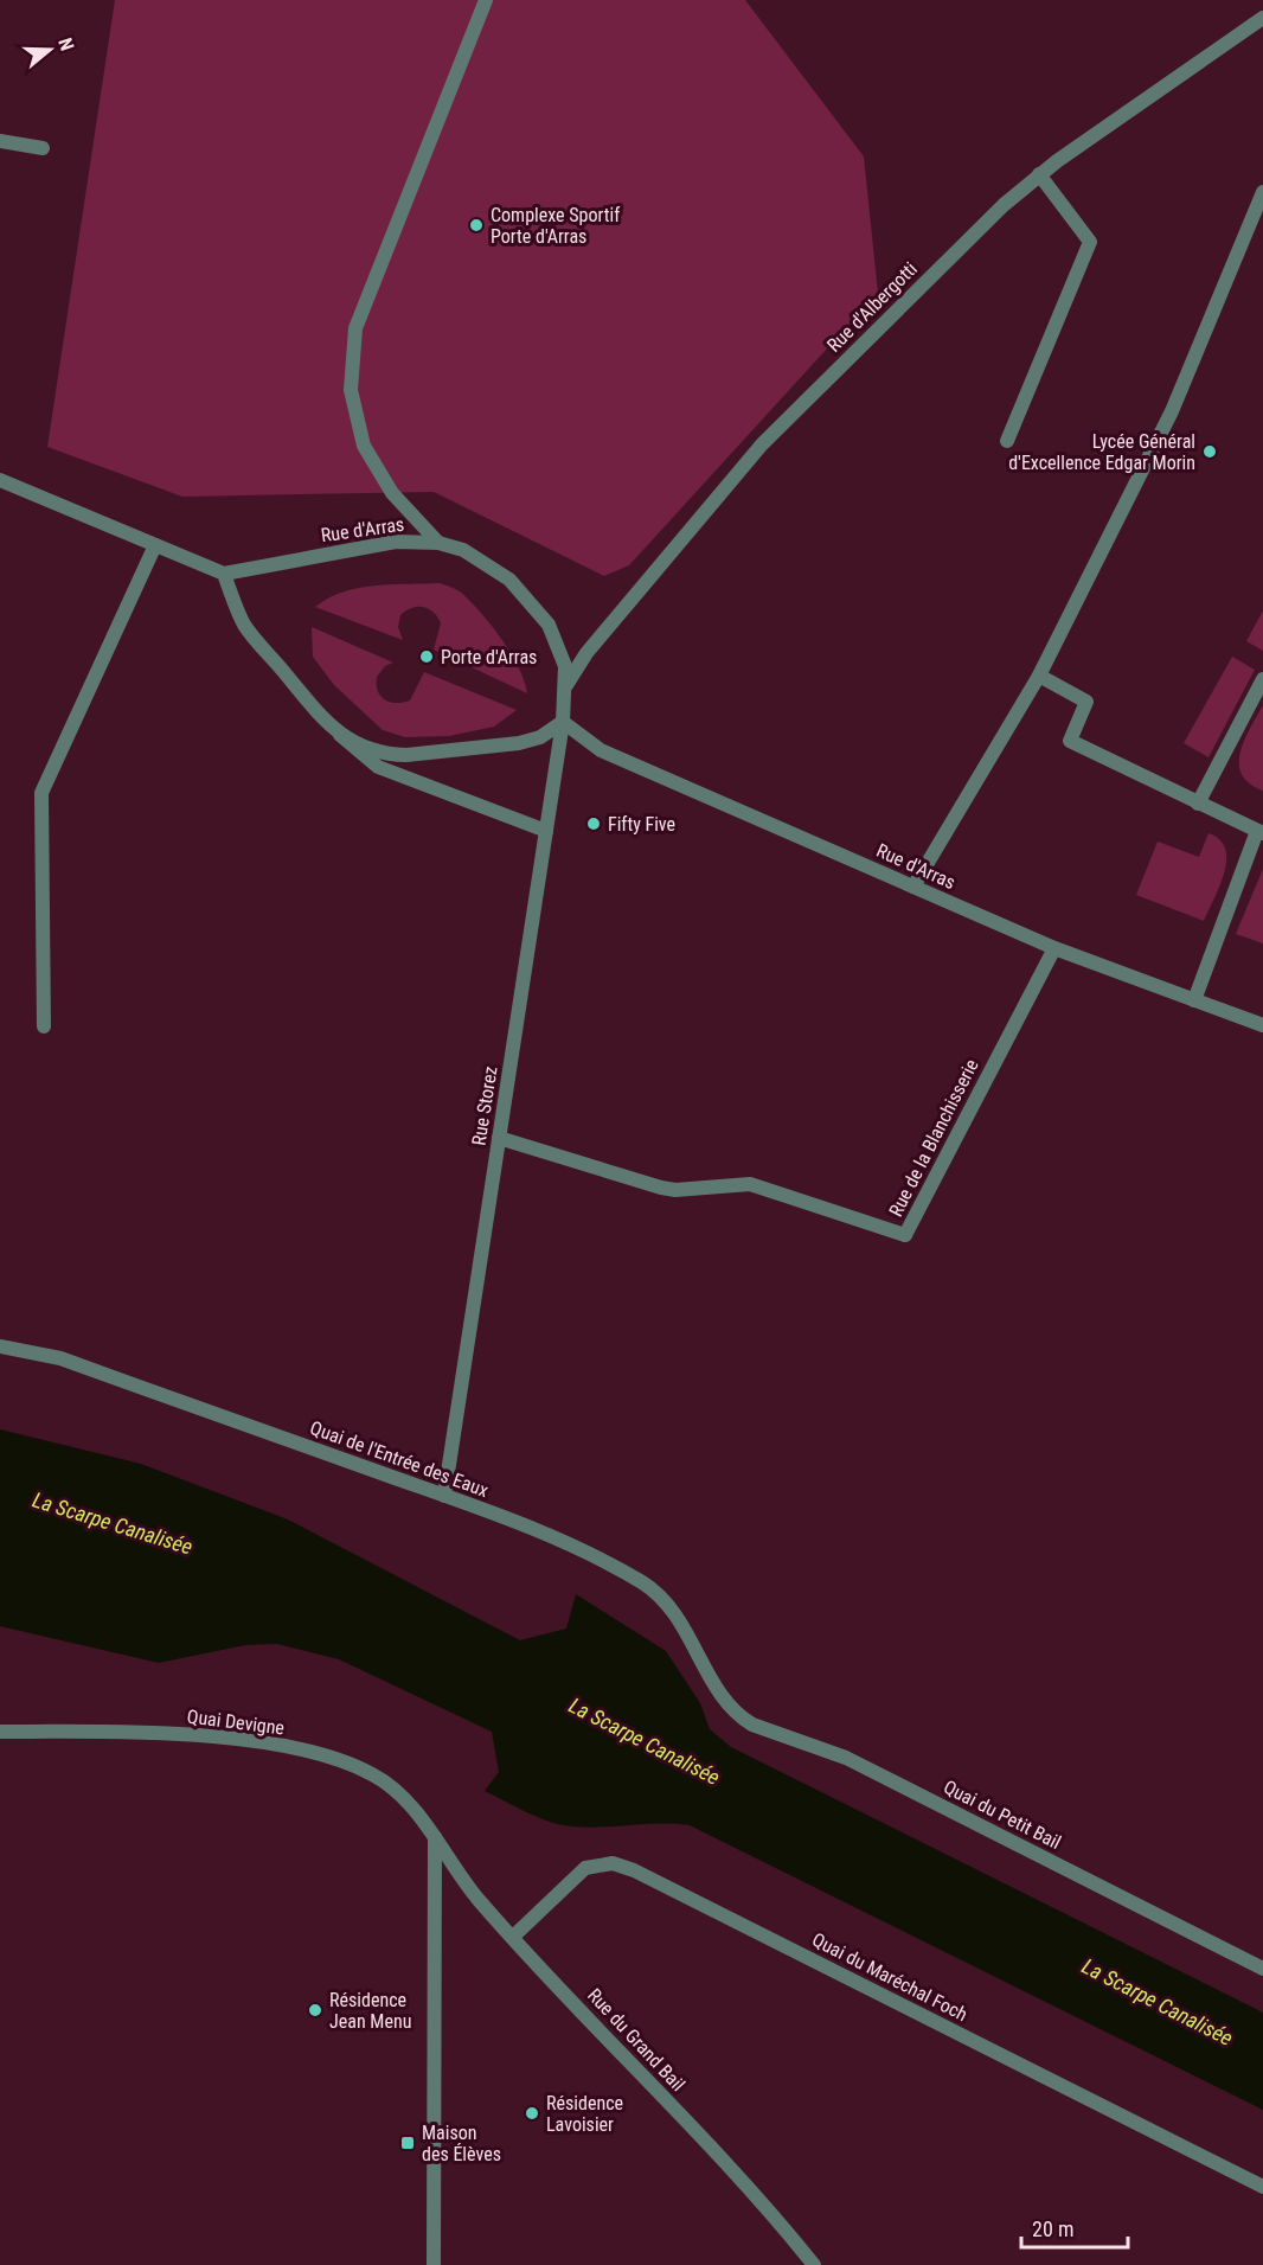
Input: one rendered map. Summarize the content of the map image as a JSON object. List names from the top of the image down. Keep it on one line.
{"streets":{"street":["Rue d'Albergotti","Rue d'Arras","Rue Storez","Rue de la Blanchisserie","Quai de l'Entrée des Eaux","Quai Devigne","Quai du Petit Bail","Quai du Maréchal Foch","Rue du Grand Bail"]},"crossings":[["Rue d'Albergotti","Rue d'Arras"],["Rue d'Arras","Rue Storez"],["Rue d'Arras","Rue de la Blanchisserie"],["Rue Storez","Rue de la Blanchisserie"],["Rue Storez","Quai de l'Entrée des Eaux"],["Quai de l'Entrée des Eaux","Quai du Petit Bail"],["Quai Devigne","Rue du Grand Bail"],["Quai du Maréchal Foch","Rue du Grand Bail"]],"water":["La Scarpe Canalisée"],"places":{"other":["Complexe Sportif Porte d'Arras","Lycée Général d'Excellence Edgar Morin","Porte d'Arras","Fifty Five","Résidence Jean Menu","Résidence Lavoisier"],"transit":["Maison des Élèves"]},"scale_bar":"20 m","north":"right"}
